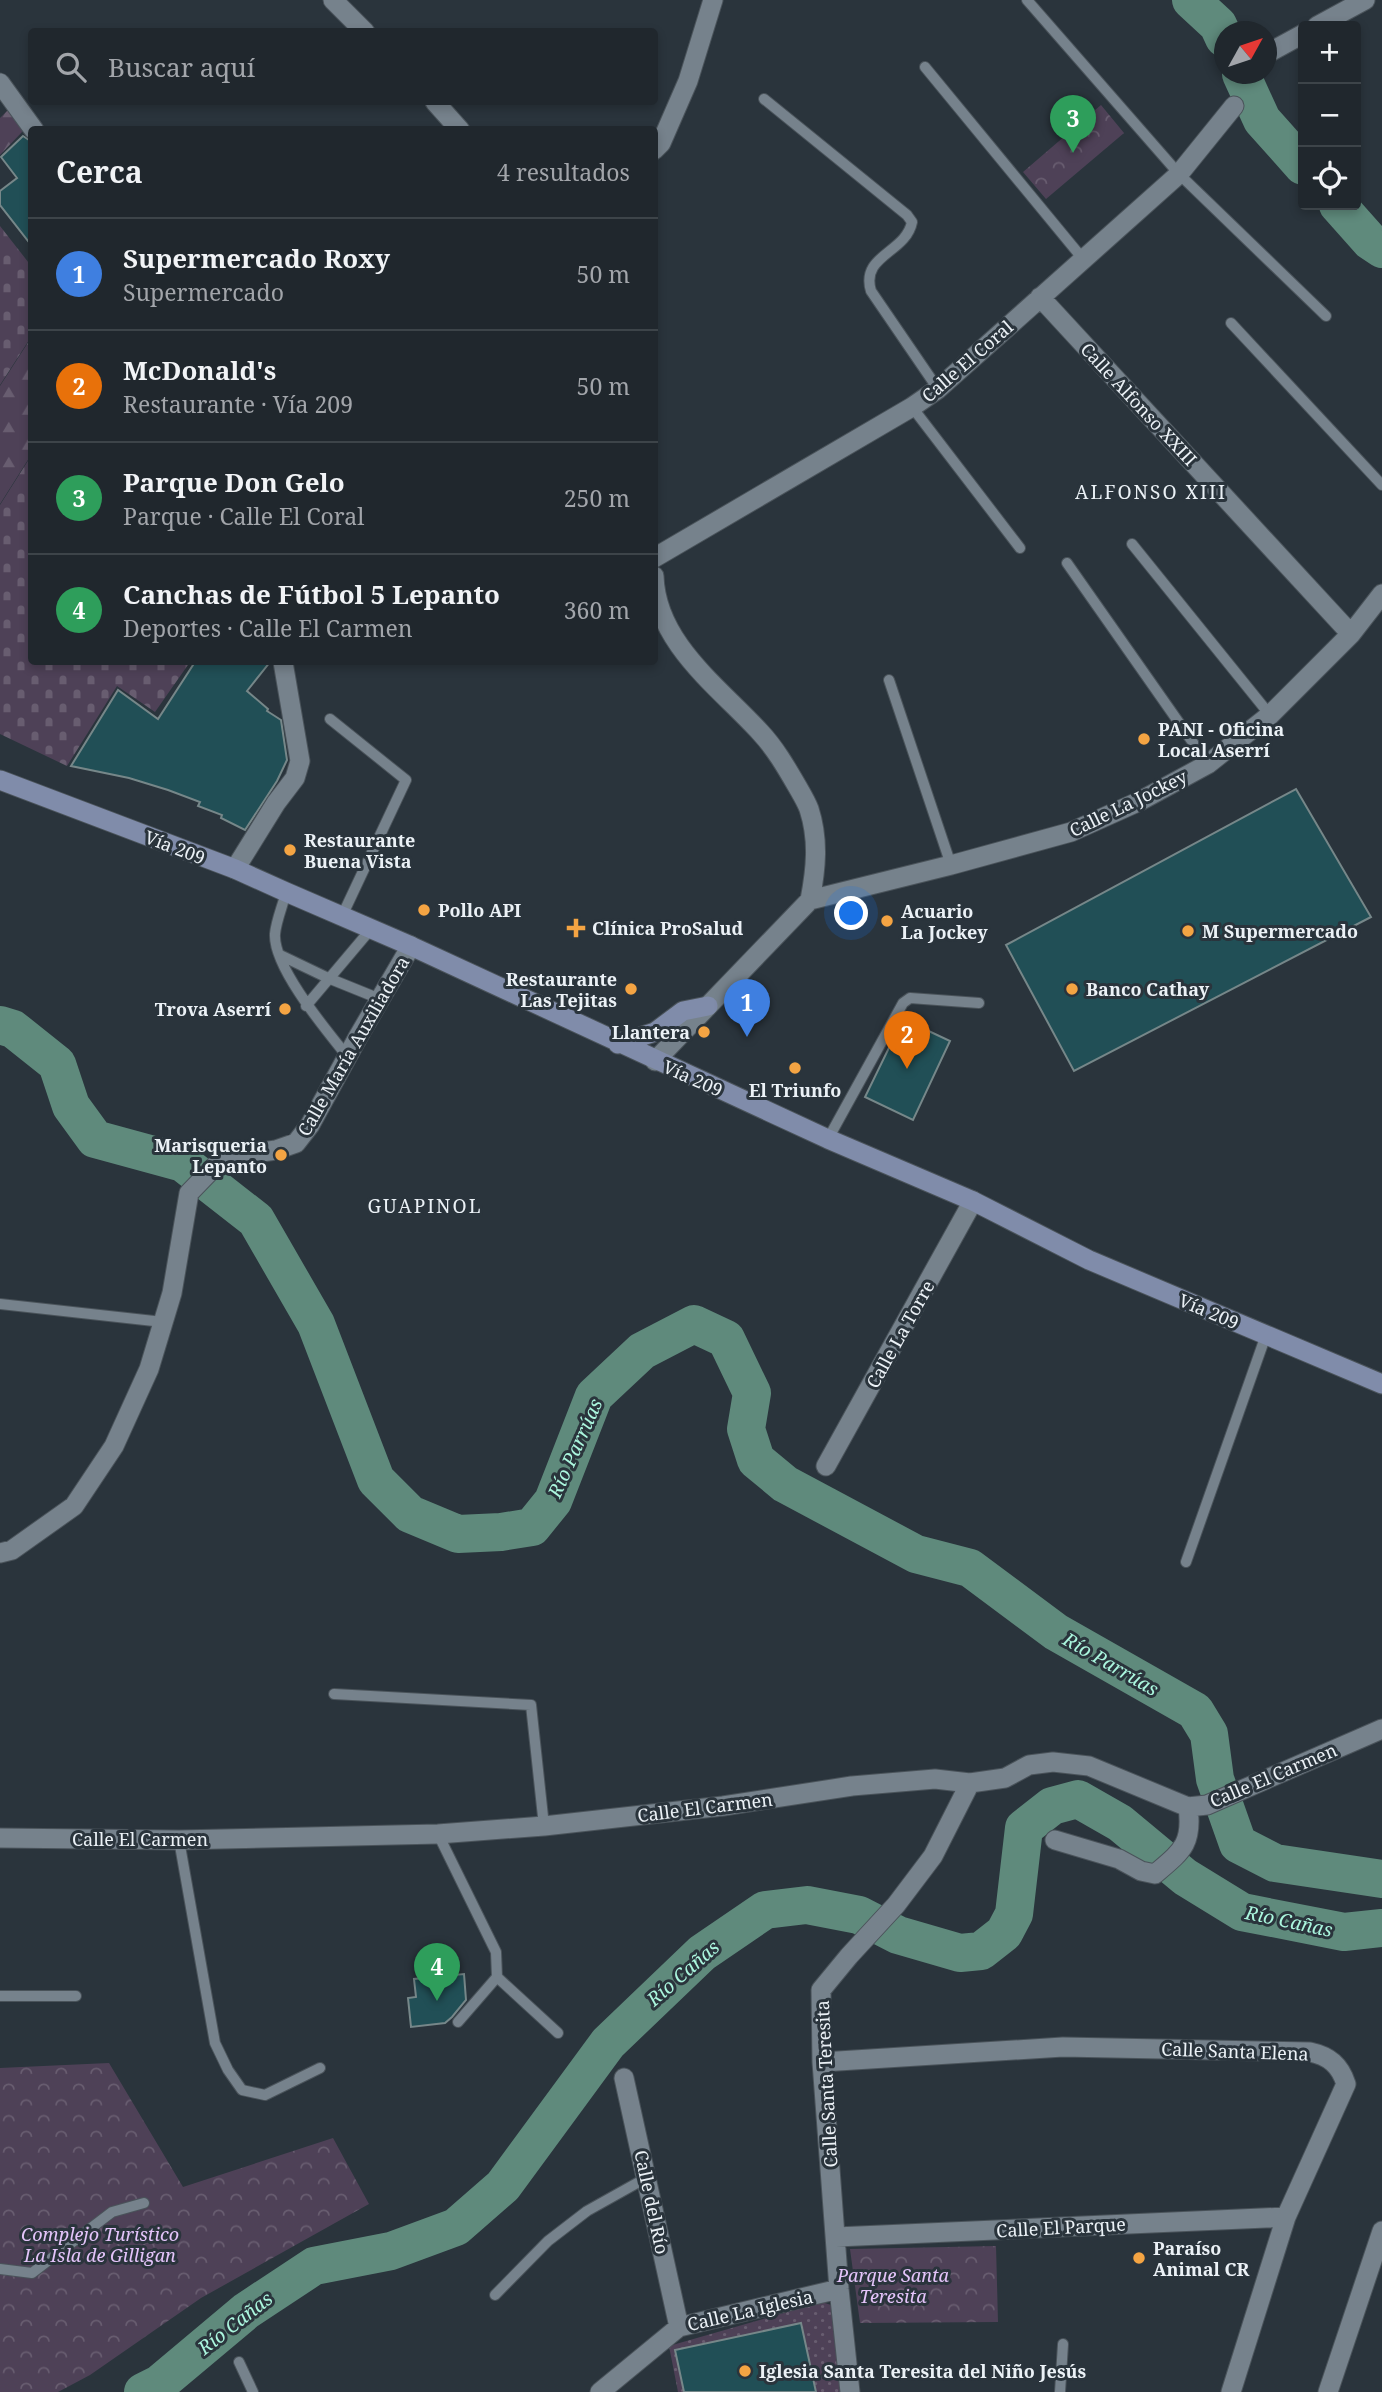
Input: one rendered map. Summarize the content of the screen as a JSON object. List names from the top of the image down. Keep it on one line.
{"streets":{"main road":["Vía 209"],"street":["Calle El Coral","Calle Alfonso XXIII","Calle La Jockey","Calle María Auxiliadora","Calle La Torre","Calle El Carmen","Calle Santa Elena","Calle Santa Teresita","Calle del Río","Calle El Parque","Calle La Iglesia"]},"crossings":[["Calle El Coral","Calle Alfonso XXIII"],["Calle Alfonso XXIII","Calle La Jockey"],["Vía 209","Calle María Auxiliadora"],["Vía 209","Calle La Torre"],["Calle El Carmen","Calle Santa Teresita"],["Calle Santa Elena","Calle Santa Teresita"],["Calle Santa Elena","Calle El Parque"],["Calle Santa Teresita","Calle El Parque"],["Calle Santa Teresita","Calle La Iglesia"],["Calle del Río","Calle La Iglesia"]],"districts":["ALFONSO XIII","GUAPINOL"],"water":["Río Parrúas","Río Cañas"],"parks":["Complejo Turístico La Isla de Gilligan","Parque Santa Teresita"],"places":{"other":["PANI - Oficina Local Aserrí","Restaurante Buena Vista","Pollo API","Acuario La Jockey","M Supermercado","Restaurante Las Tejitas","Banco Cathay","Trova Aserrí","Llantera","El Triunfo","Marisqueria Lepanto","Paraíso Animal CR","Iglesia Santa Teresita del Niño Jesús"],"health":["Clínica ProSalud"]},"north":"top right","page":{"map_buttons":["+","−"],"search":"Buscar aquí","pins":["3","1","2","4"],"heading":["Cerca","4 resultados"],"list":[{"mark":"1","name":"Supermercado Roxy","note":"Supermercado","value":"50 m"},{"mark":"2","name":"McDonald's","note":"Restaurante · Vía 209","value":"50 m"},{"mark":"3","name":"Parque Don Gelo","note":"Parque · Calle El Coral","value":"250 m"},{"mark":"4","name":"Canchas de Fútbol 5 Lepanto","note":"Deportes · Calle El Carmen","value":"360 m"}]}}
